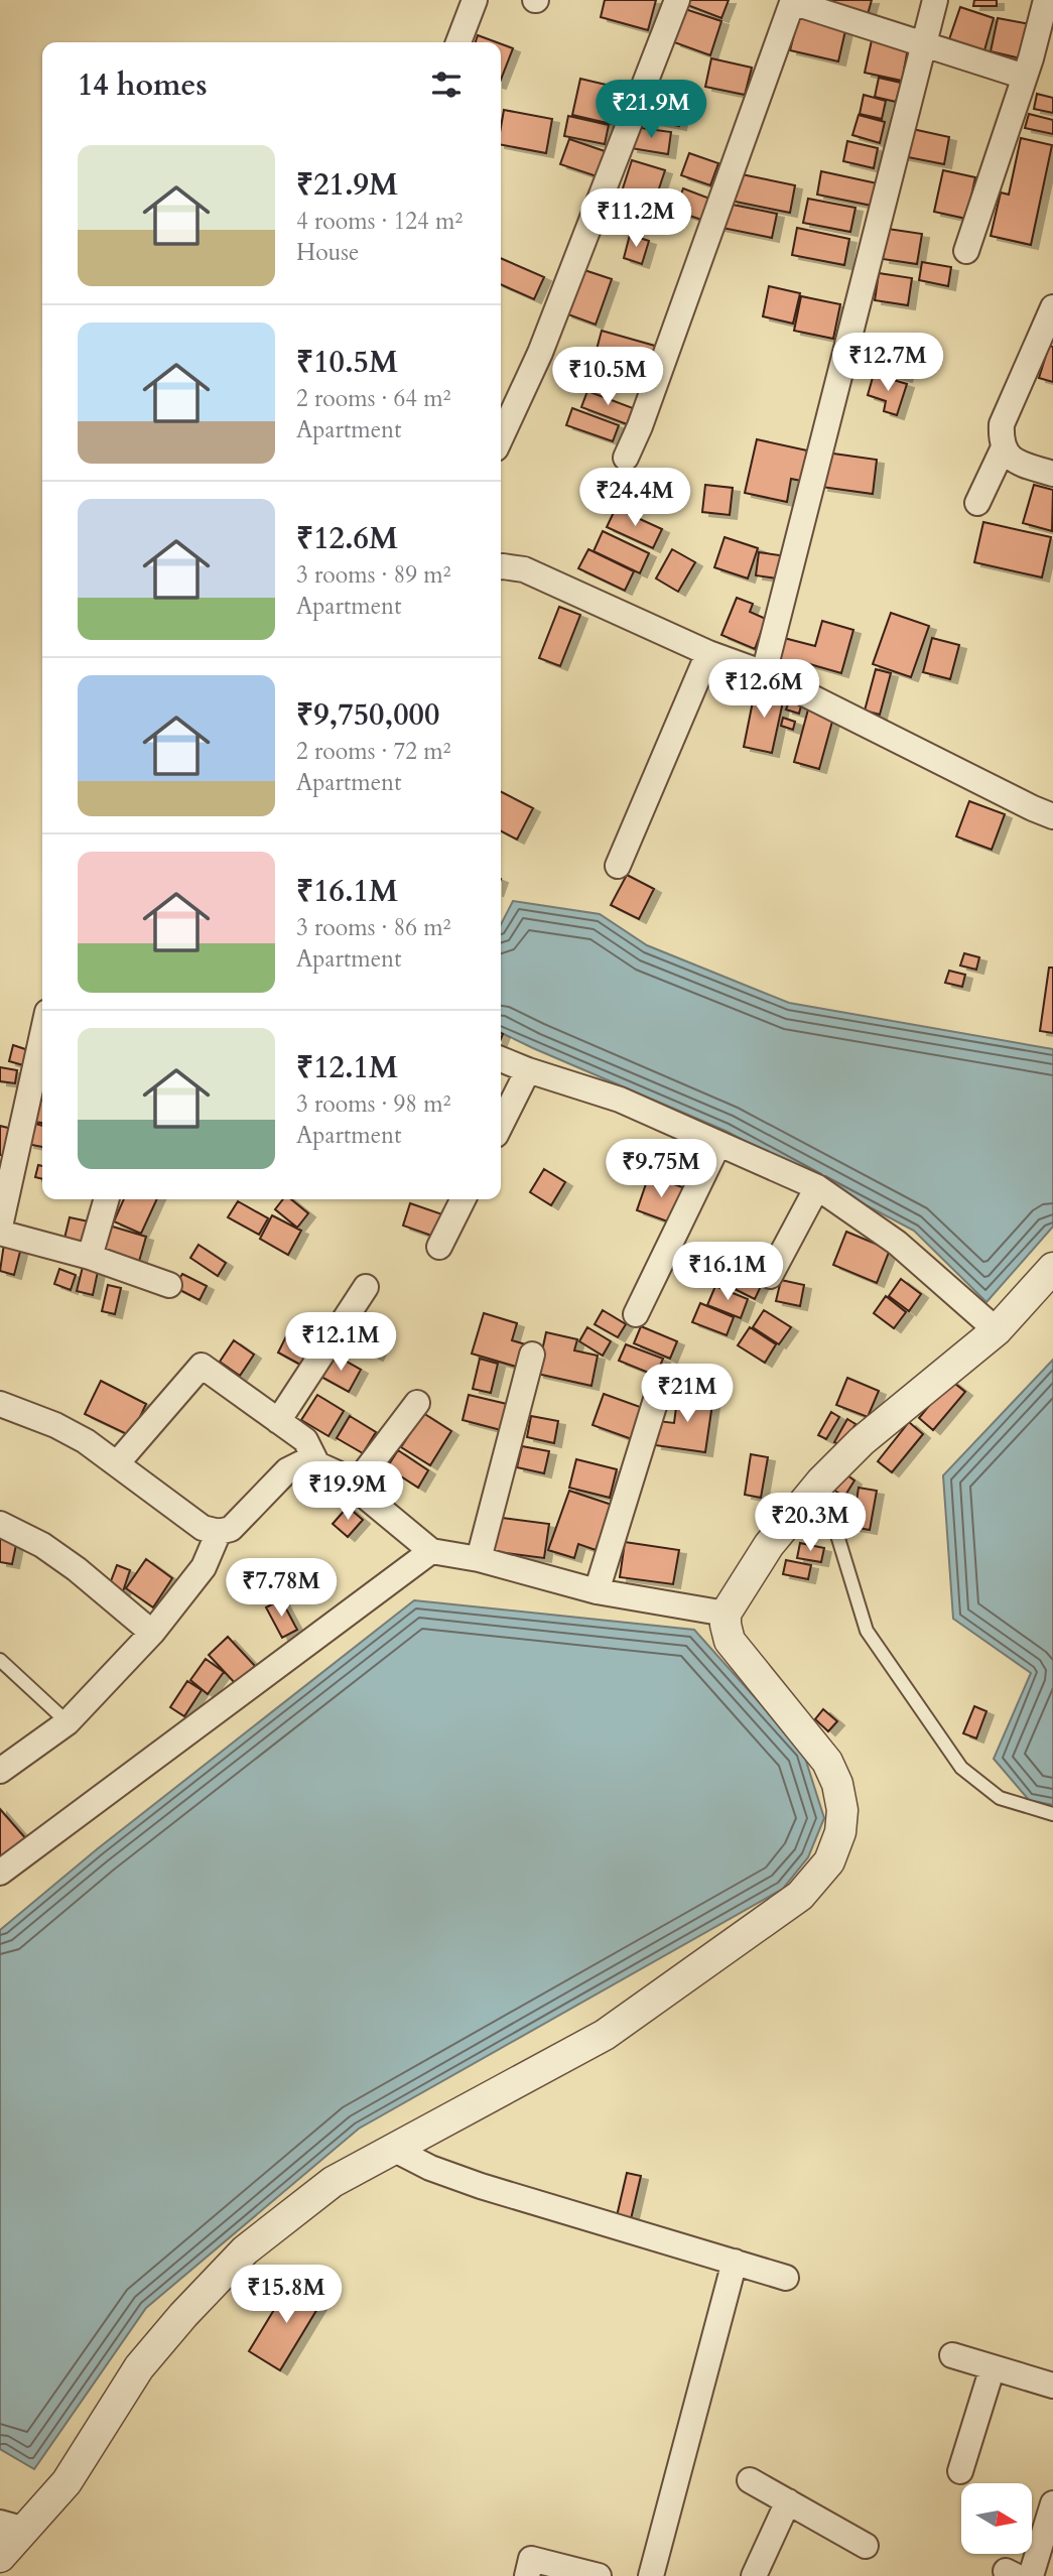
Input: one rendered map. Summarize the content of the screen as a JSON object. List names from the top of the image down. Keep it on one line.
{"north":"right","page":{"heading":"14 homes","price":["₹21.9M","₹11.2M","₹12.7M","₹10.5M","₹24.4M","₹12.6M","₹9.75M","₹16.1M","₹12.1M","₹21M","₹19.9M","₹20.3M","₹7.78M","₹15.8M"],"list":[{"name":"₹21.9M","note":"4 rooms · 124 m² · House"},{"name":"₹10.5M","note":"2 rooms · 64 m² · Apartment"},{"name":"₹12.6M","note":"3 rooms · 89 m² · Apartment"},{"name":"₹9,750,000","note":"2 rooms · 72 m² · Apartment"},{"name":"₹16.1M","note":"3 rooms · 86 m² · Apartment"},{"name":"₹12.1M","note":"3 rooms · 98 m² · Apartment"}]}}
